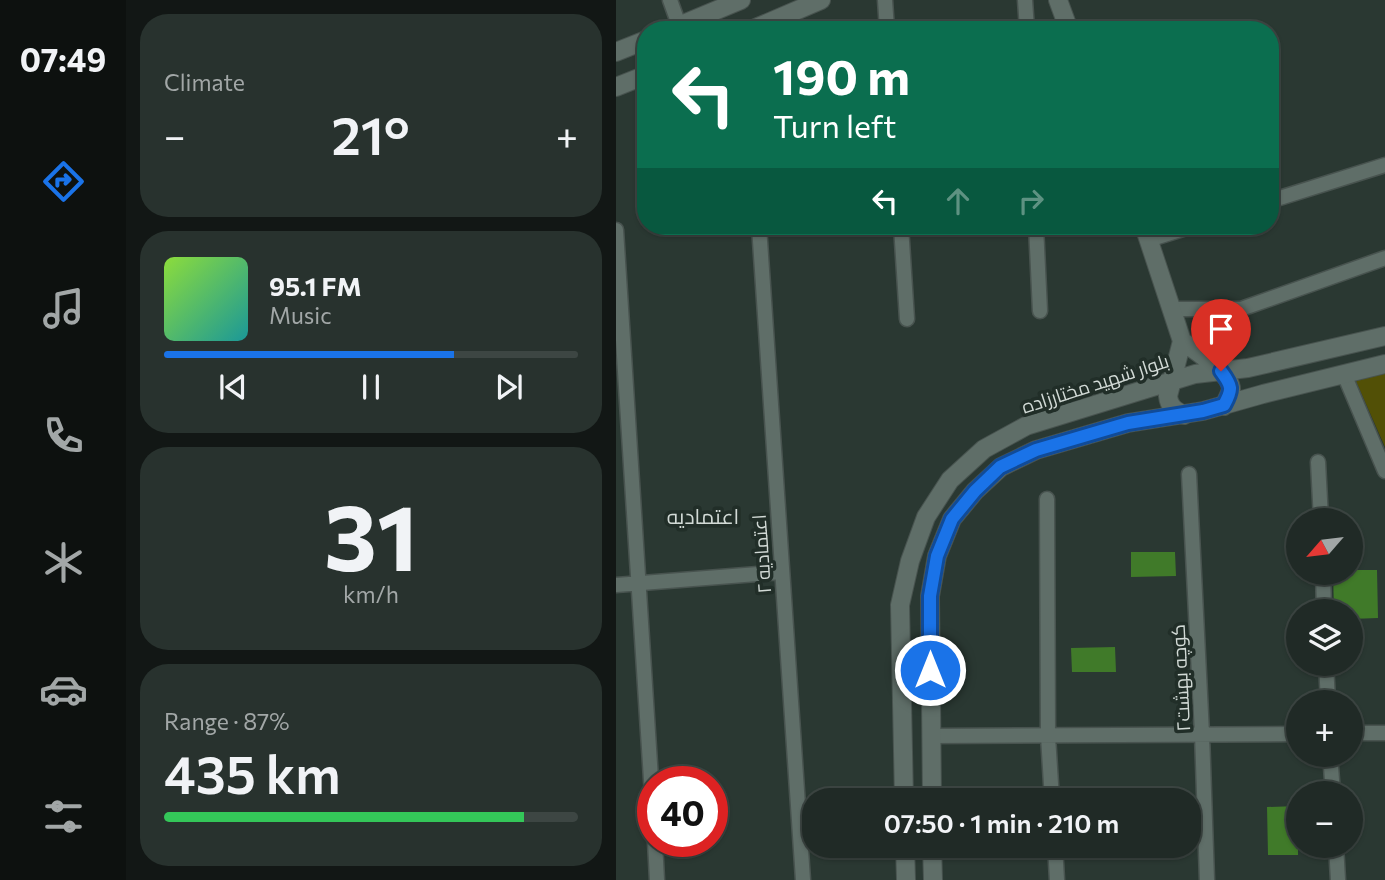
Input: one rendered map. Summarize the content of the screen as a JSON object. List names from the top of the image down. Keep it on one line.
{"streets":{"street":["بلوار شهید مختارزاده","اعتمادیه ۲","کوچه بهشت۲"]},"districts":["اعتمادیه"],"north":"bottom left","page":{"tabs":"07:49","tile":["Climate",["31","km/h"],["Range · 87%","435 km"]],"turn":["190 m","Turn left"],"heat":["−","21°","+"],"song":["95.1 FM","Music"],"map_buttons":["+","−"],"limit":"40","trip":"07:50 · 1 min · 210 m"}}
